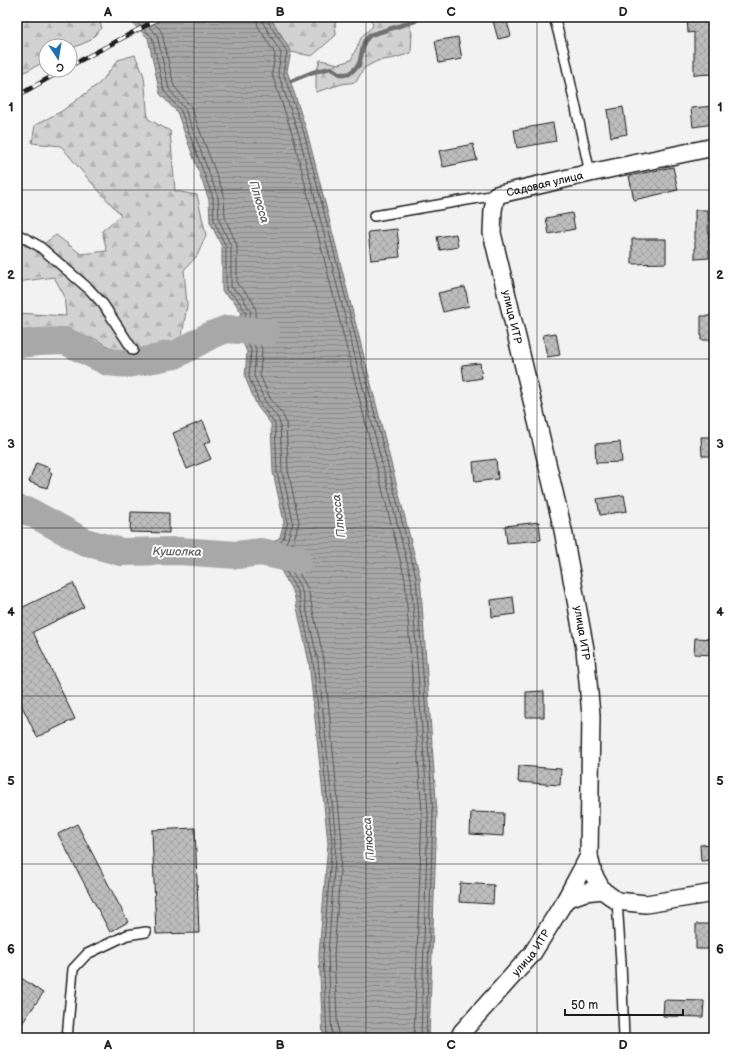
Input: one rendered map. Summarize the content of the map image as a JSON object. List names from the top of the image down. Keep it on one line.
{"streets":{"street":["Садовая улица","улица ИТР"]},"crossings":[["Садовая улица","улица ИТР"]],"water":["Плюсса","Кушолка"],"scale_bar":"50 m","north":"bottom","grid":{"columns":["A","B","C","D"],"rows":["1","2","3","4","5","6"]}}
